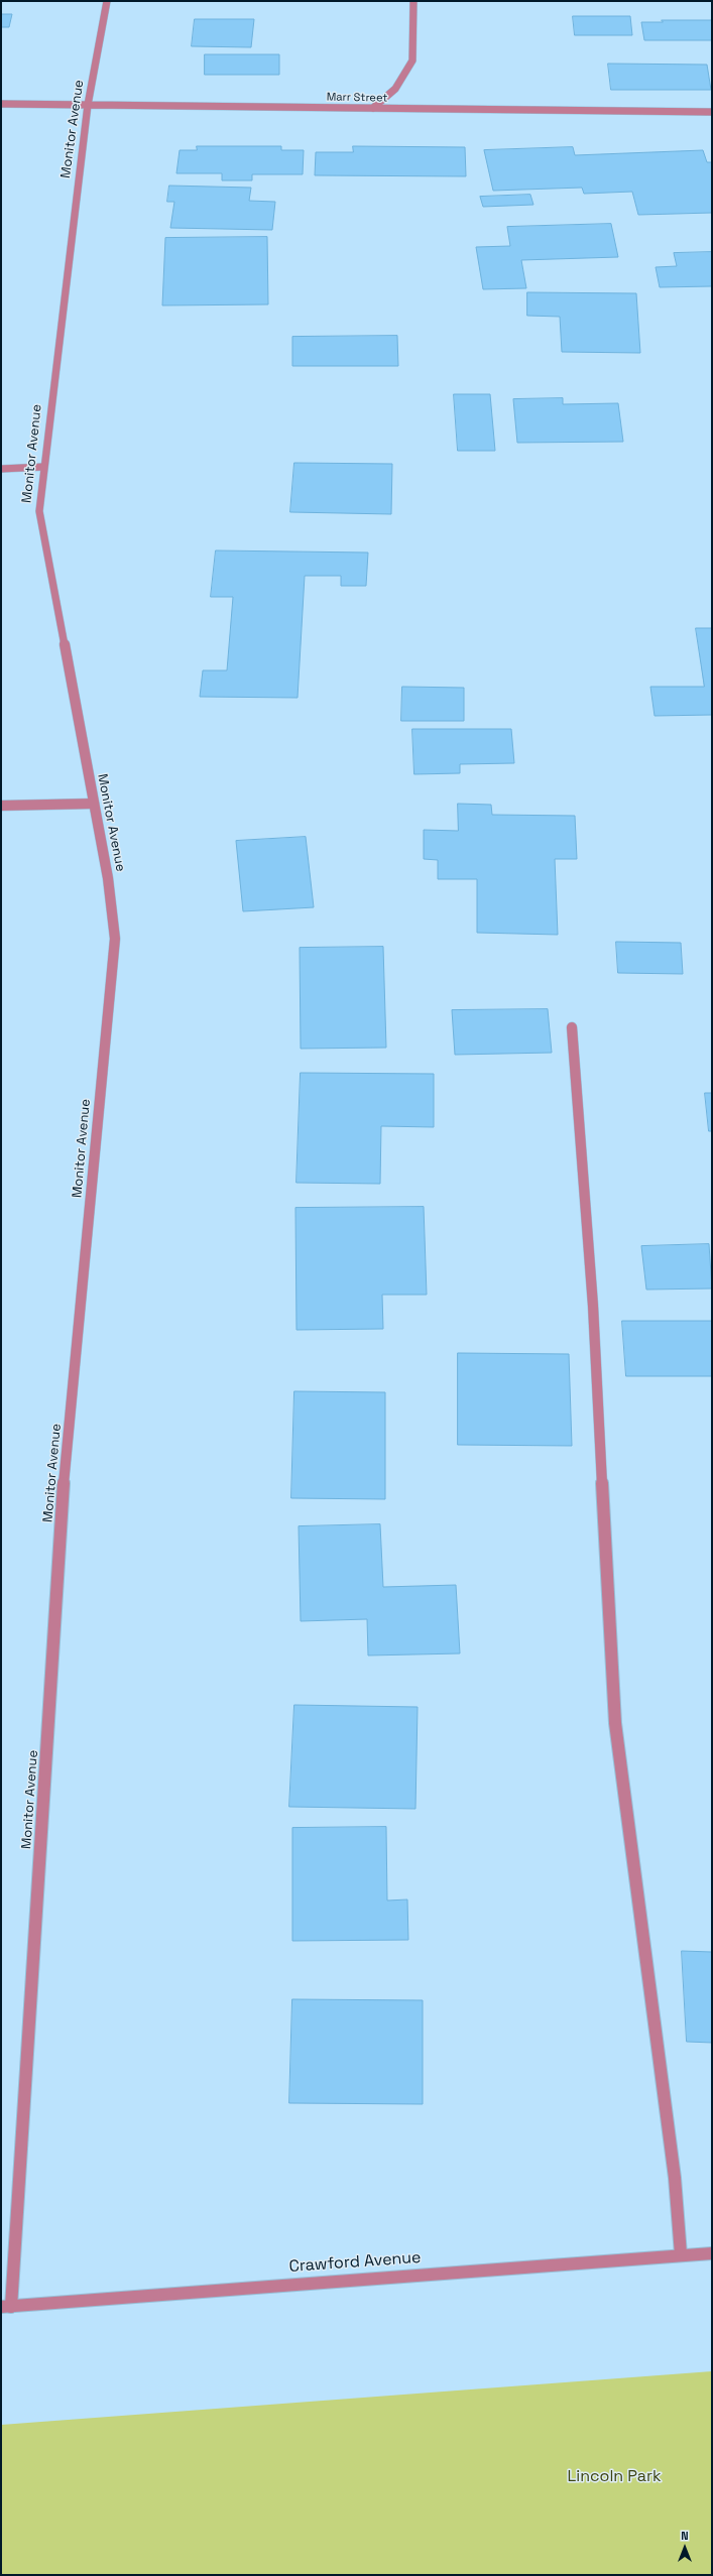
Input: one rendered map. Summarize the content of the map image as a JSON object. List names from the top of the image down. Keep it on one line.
{"streets":{"street":["Marr Street","Monitor Avenue","Crawford Avenue"]},"crossings":[["Marr Street","Monitor Avenue"],["Monitor Avenue","Crawford Avenue"]],"parks":["Lincoln Park"],"north":"top"}
